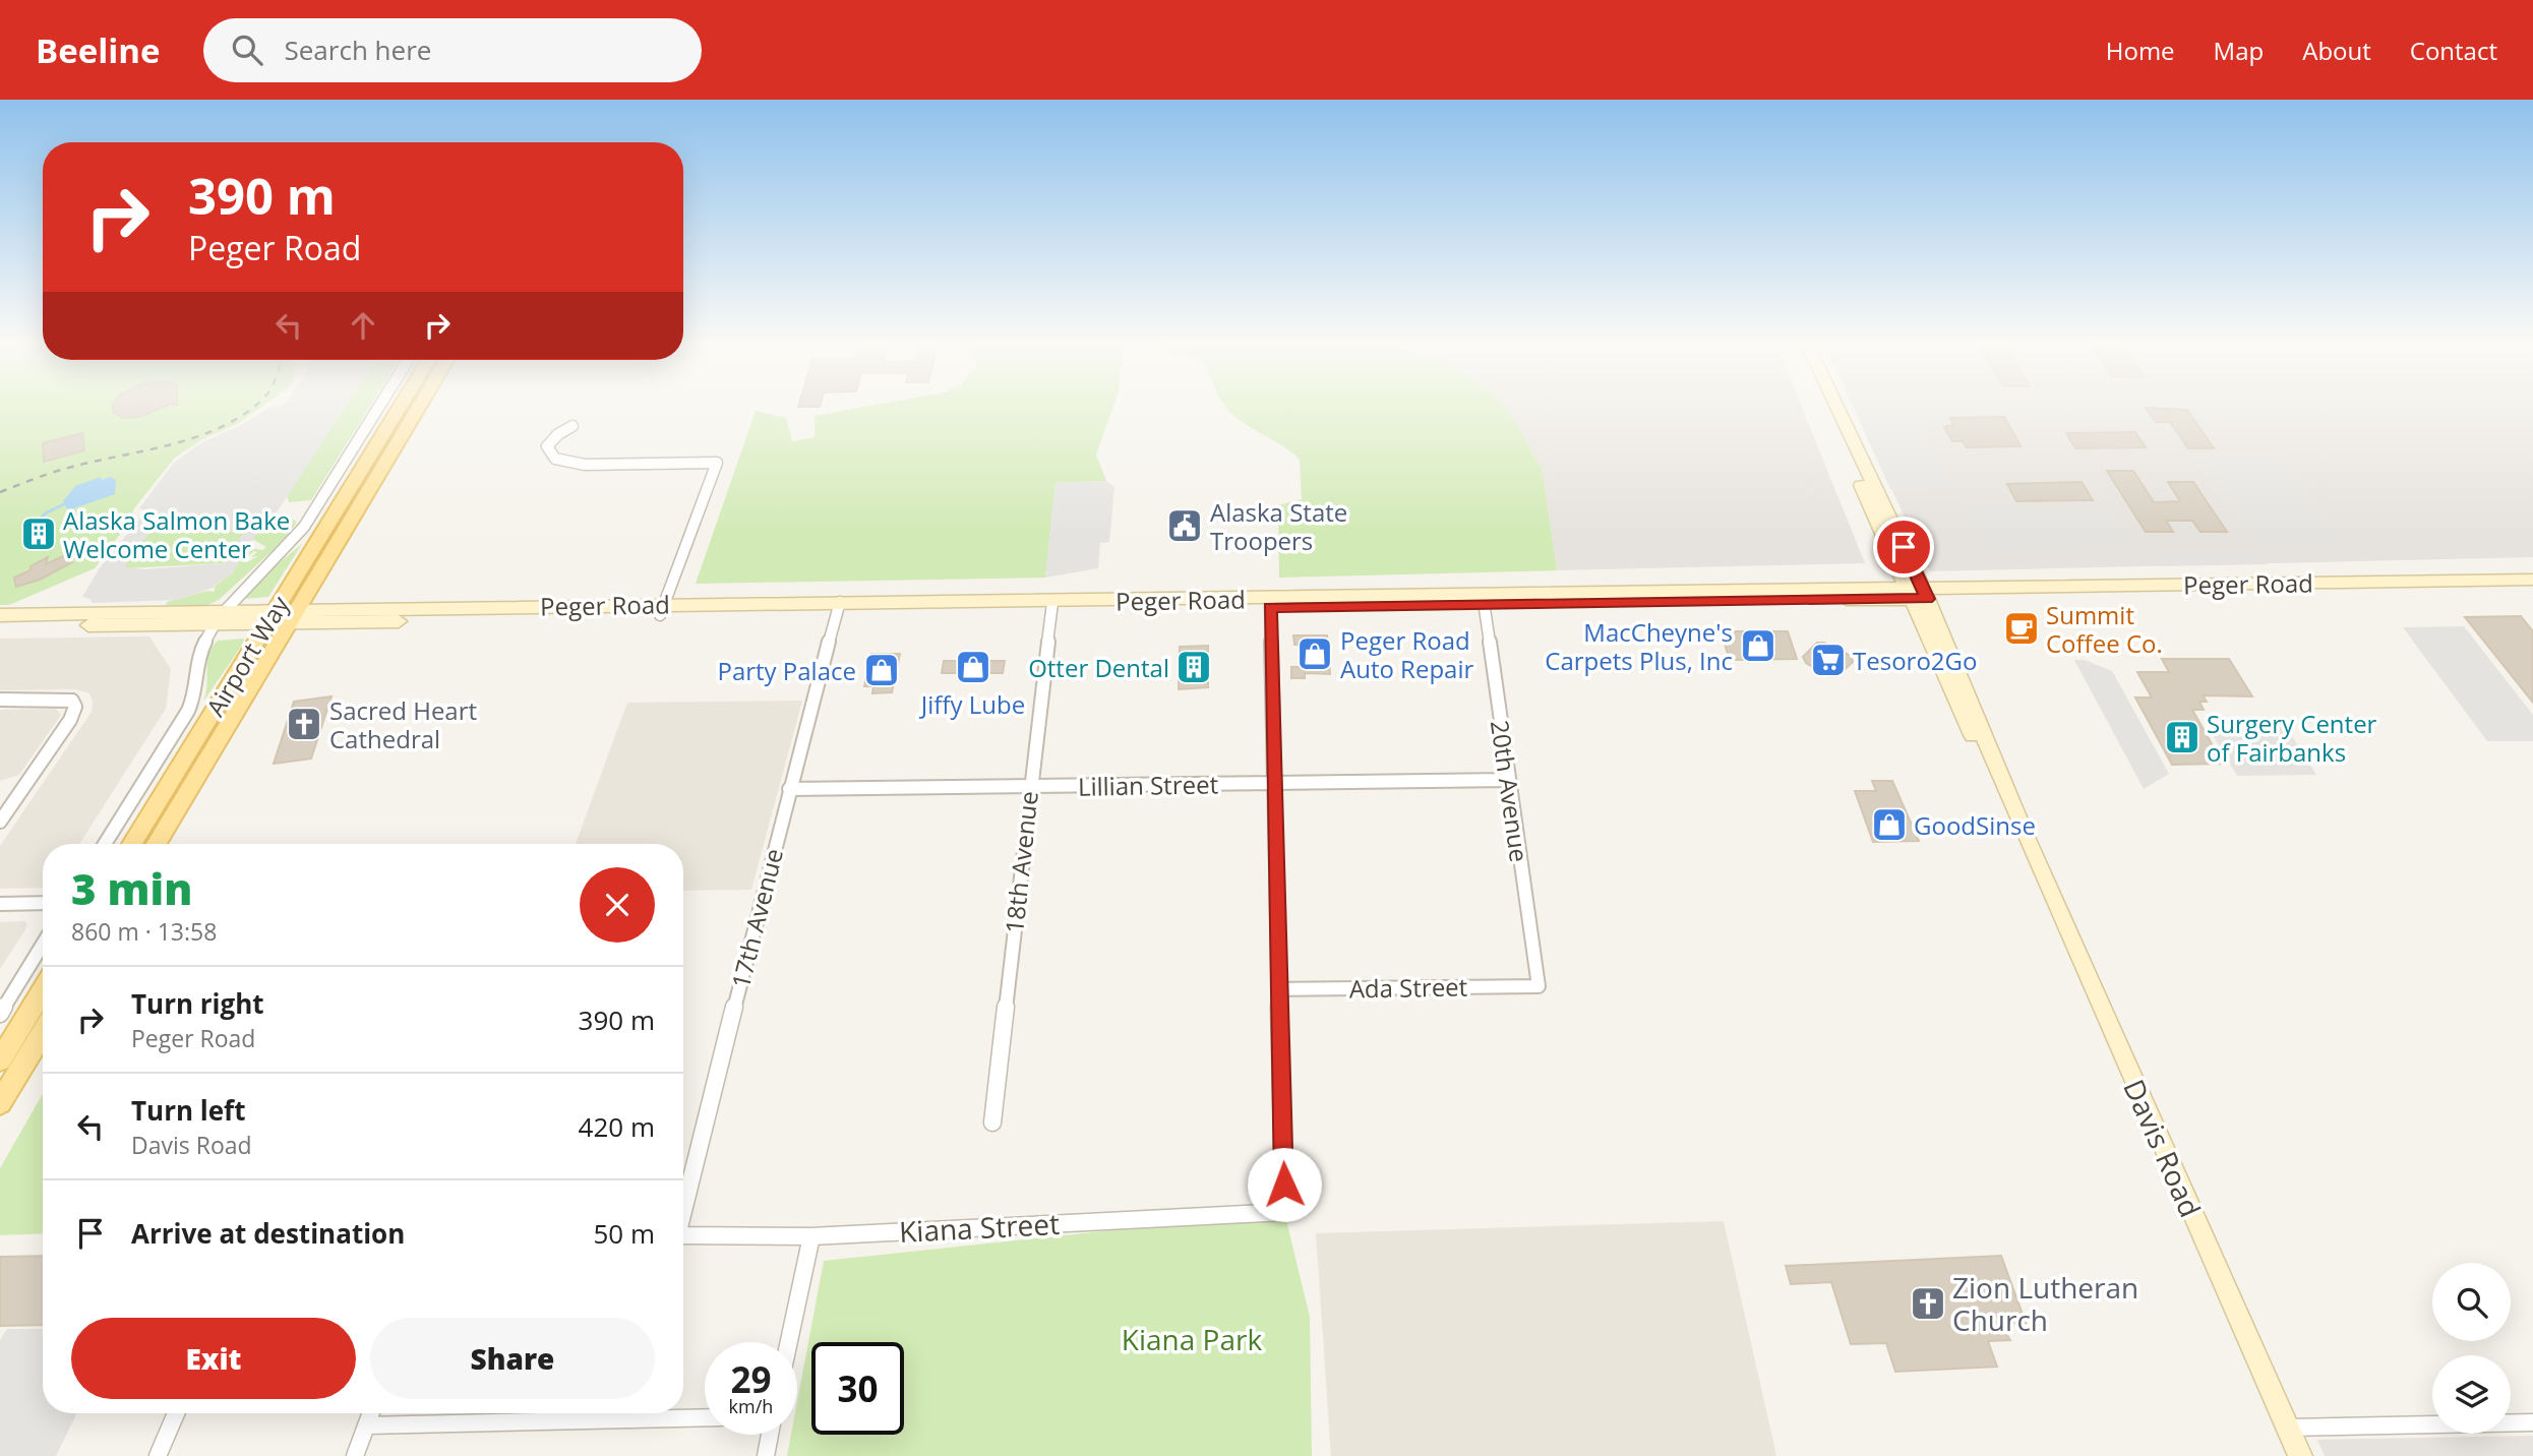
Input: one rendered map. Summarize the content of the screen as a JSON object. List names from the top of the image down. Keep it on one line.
{"streets":{"main road":["Peger Road","Airport Way","Davis Road"],"street":["Lillian Street","20th Avenue","18th Avenue","17th Avenue","Ada Street","Kiana Street"]},"crossings":[["Peger Road","Airport Way"],["Peger Road","20th Avenue"],["Peger Road","18th Avenue"],["Peger Road","17th Avenue"],["Peger Road","Davis Road"],["Lillian Street","20th Avenue"],["Lillian Street","18th Avenue"],["Lillian Street","17th Avenue"],["20th Avenue","Ada Street"],["Ada Street","Kiana Street"]],"parks":["Kiana Park"],"places":{"public building":["Alaska State Troopers"],"building":["Alaska Salmon Bake Welcome Center","Otter Dental","Surgery Center of Fairbanks"],"cafe":["Summit Coffee Co."],"shop":["MacCheyne's Carpets Plus, Inc","Peger Road Auto Repair","Jiffy Lube","Party Palace","GoodSinse"],"supermarket":["Tesoro2Go"],"church":["Sacred Heart Cathedral","Zion Lutheran Church"]},"page":{"header":"Beeline","search":"Search here","nav":["Home","Map","About","Contact"],"turn":["390 m","Peger Road"],"heading":["3 min","860 m · 13:58"],"list":[{"name":"Turn right","note":"Peger Road","value":"390 m"},{"name":"Turn left","note":"Davis Road","value":"420 m"},{"name":"Arrive at destination","value":"50 m"}],"buttons":["Exit","Share"],"speed":"29 km/h","limit":"30"}}
